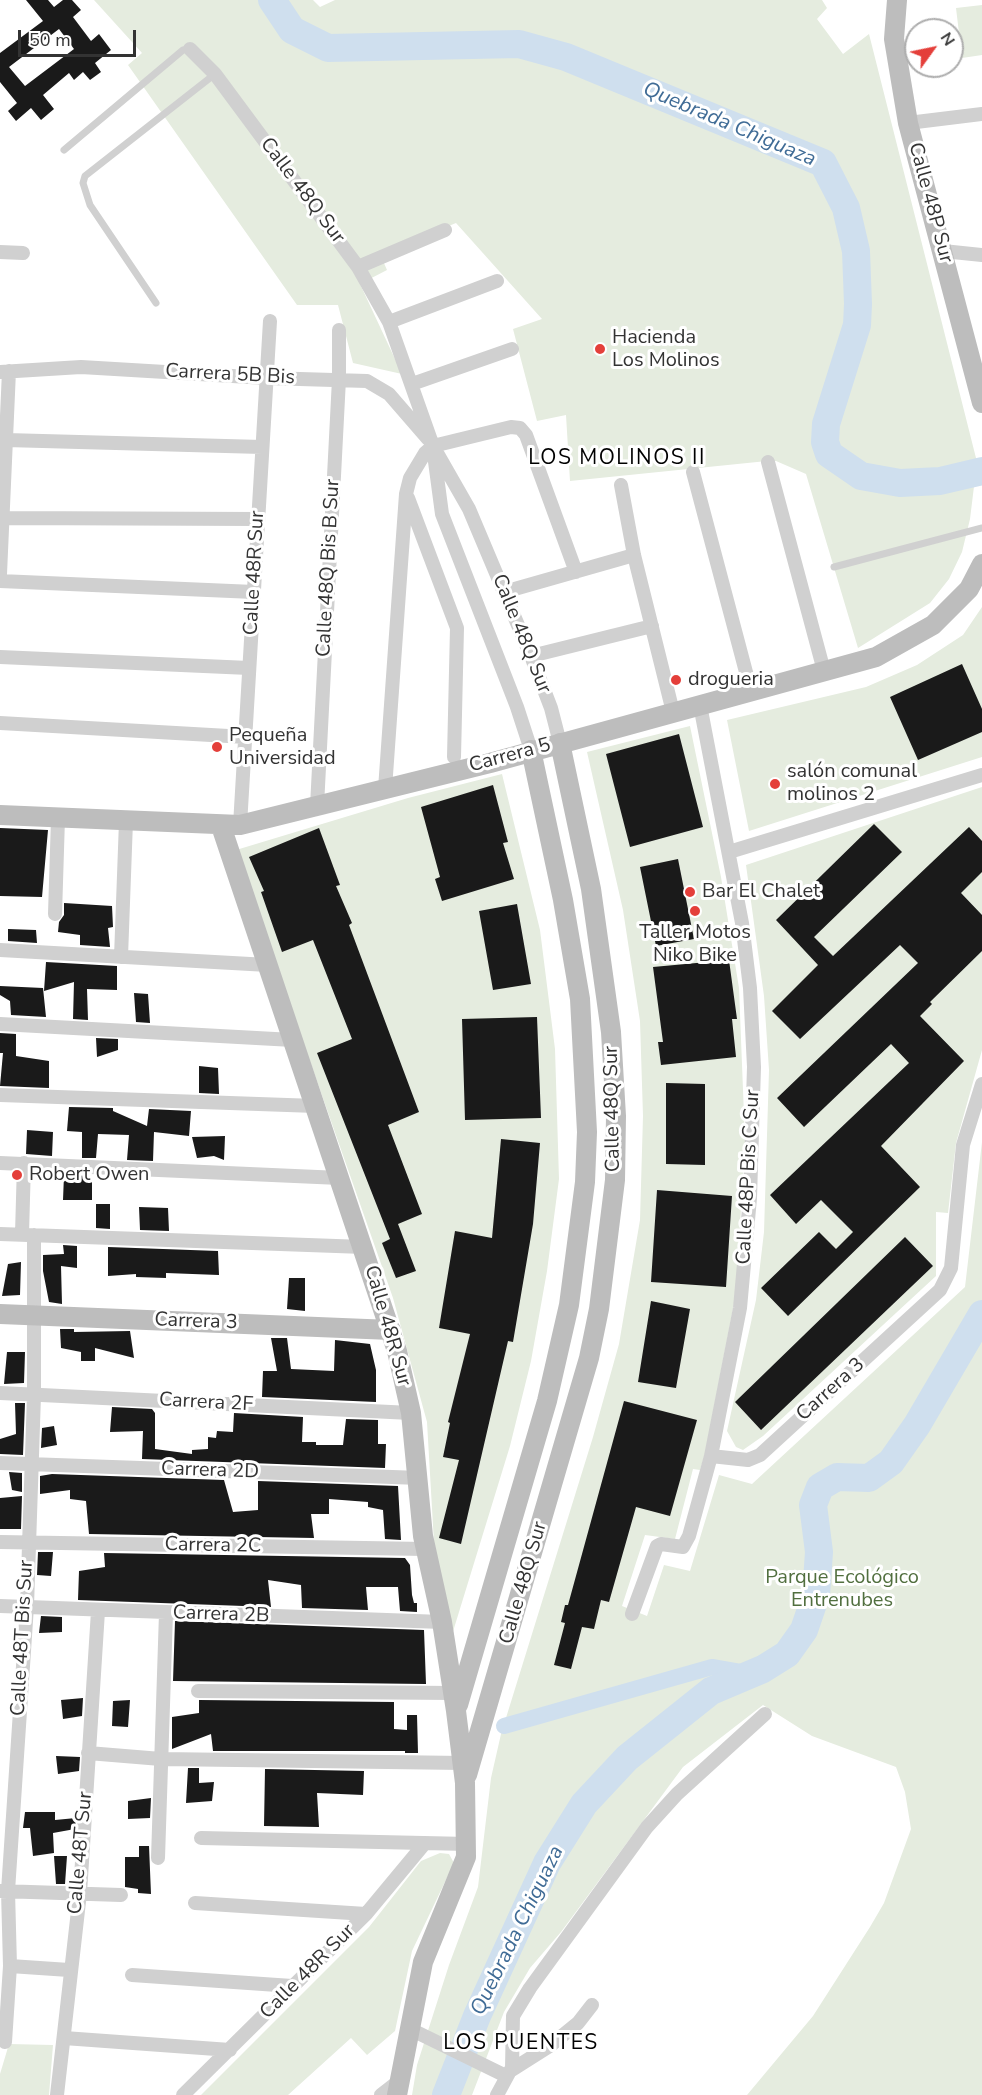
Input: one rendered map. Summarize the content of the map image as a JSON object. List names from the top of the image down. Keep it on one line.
{"streets":{"main road":["Calle 48Q Sur","Calle 48P Sur","Calle 48R Sur","Carrera 5","Carrera 3"],"street":["Carrera 5B Bis","Calle 48Q Bis B Sur","Calle 48P Bis C Sur","Carrera 2F","Carrera 2D","Carrera 2C","Carrera 2B","Calle 48T Bis Sur","Calle 48T Sur"]},"crossings":[["Calle 48Q Sur","Carrera 5B Bis"],["Calle 48Q Sur","Calle 48R Sur"],["Calle 48Q Sur","Carrera 5"],["Carrera 5B Bis","Calle 48Q Bis B Sur"],["Carrera 5B Bis","Calle 48R Sur"],["Calle 48Q Bis B Sur","Carrera 5"],["Calle 48R Sur","Carrera 5"],["Calle 48R Sur","Carrera 3"],["Calle 48R Sur","Carrera 2F"],["Calle 48R Sur","Carrera 2D"],["Calle 48R Sur","Carrera 2C"],["Calle 48R Sur","Carrera 2B"],["Carrera 5","Calle 48P Bis C Sur"],["Calle 48P Bis C Sur","Carrera 3"],["Carrera 3","Calle 48T Bis Sur"],["Carrera 2F","Calle 48T Bis Sur"],["Carrera 2D","Calle 48T Bis Sur"],["Carrera 2C","Calle 48T Bis Sur"],["Carrera 2B","Calle 48T Bis Sur"],["Carrera 2B","Calle 48T Sur"]],"districts":["LOS MOLINOS II","LOS PUENTES"],"water":["Quebrada Chiguaza"],"parks":["Parque Ecológico Entrenubes"],"places":["Hacienda Los Molinos","drogueria","Pequeña Universidad","salón comunal molinos 2","Bar El Chalet","Taller Motos Niko Bike","Robert Owen"],"scale_bar":"50 m","north":"top right"}
